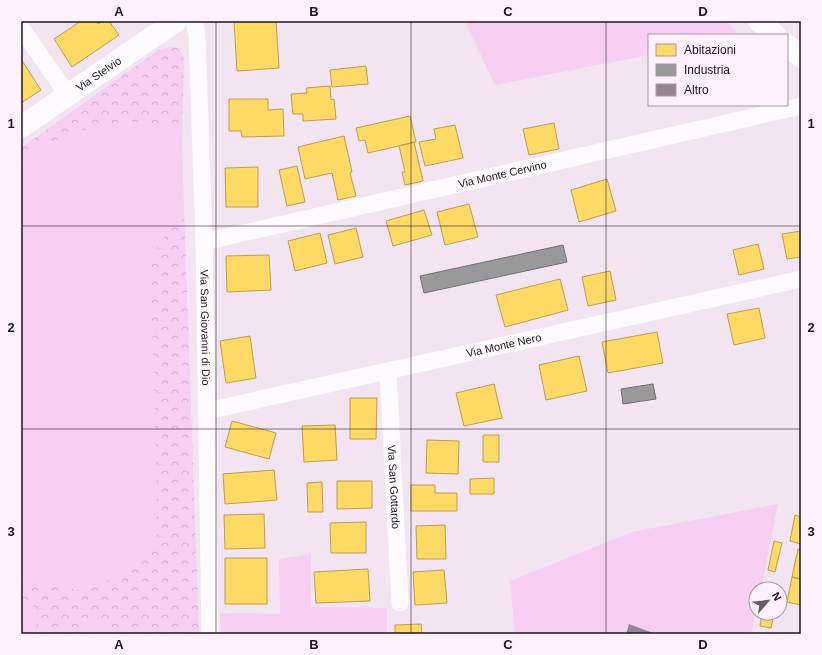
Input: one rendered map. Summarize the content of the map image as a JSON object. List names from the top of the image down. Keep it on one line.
{"streets":{"street":["Via Stelvio","Via Monte Cervino","Via San Giovanni di Dio","Via Monte Nero","Via San Gottardo"]},"crossings":[["Via Monte Cervino","Via San Giovanni di Dio"],["Via San Giovanni di Dio","Via Monte Nero"],["Via Monte Nero","Via San Gottardo"]],"legend":["Abitazioni","Industria","Altro"],"north":"top right","grid":{"columns":["A","B","C","D"],"rows":["1","2","3"]}}
